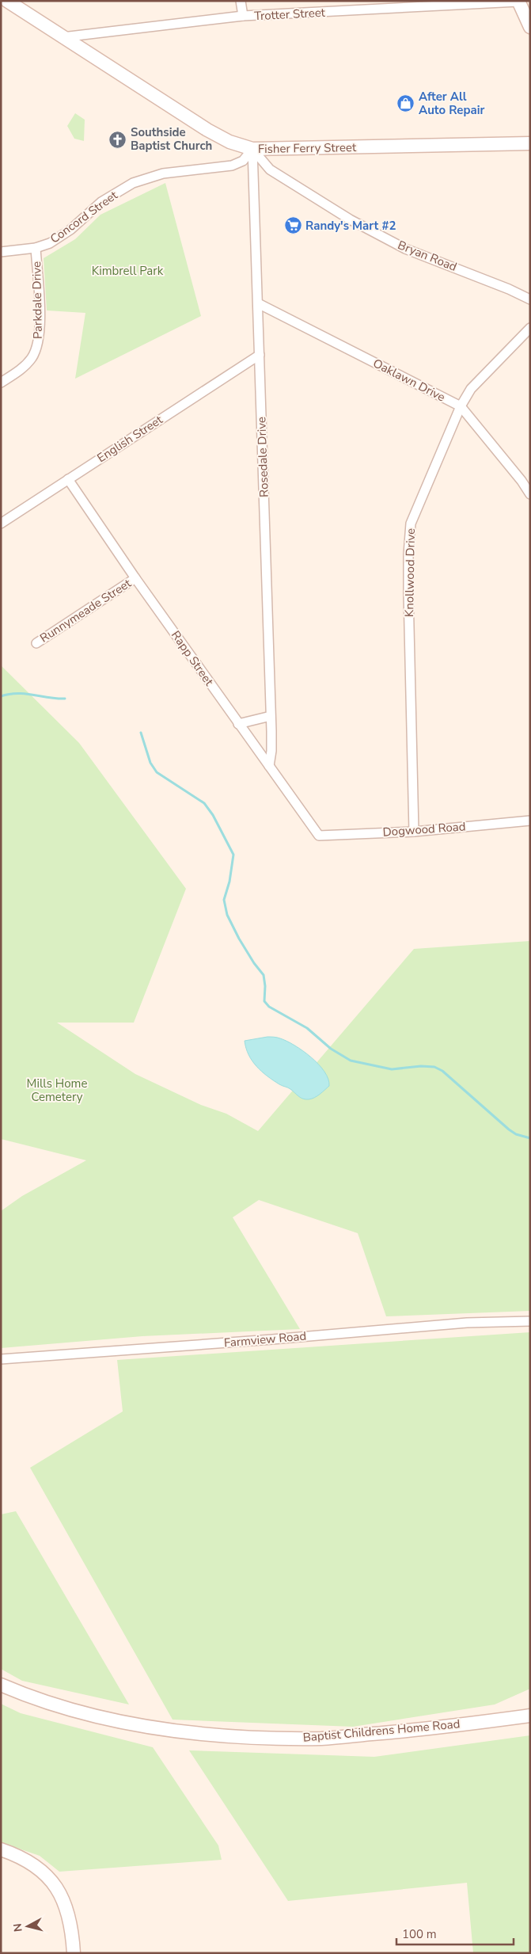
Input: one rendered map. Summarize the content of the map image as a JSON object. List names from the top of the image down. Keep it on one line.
{"streets":{"street":["Trotter Street","Fisher Ferry Street","Concord Street","Bryan Road","Parkdale Drive","Oaklawn Drive","English Street","Rosedale Drive","Knollwood Drive","Runnymeade Street","Rapp Street","Dogwood Road","Farmview Road","Baptist Childrens Home Road"]},"crossings":[["Trotter Street","Fisher Ferry Street"],["Fisher Ferry Street","Concord Street"],["Fisher Ferry Street","Bryan Road"],["Fisher Ferry Street","Rosedale Drive"],["Concord Street","Bryan Road"],["Concord Street","Parkdale Drive"],["Concord Street","Rosedale Drive"],["Bryan Road","Rosedale Drive"],["Oaklawn Drive","Rosedale Drive"],["Oaklawn Drive","Knollwood Drive"],["English Street","Rosedale Drive"],["English Street","Rapp Street"],["Rosedale Drive","Rapp Street"],["Knollwood Drive","Dogwood Road"],["Runnymeade Street","Rapp Street"],["Rapp Street","Dogwood Road"]],"parks":["Kimbrell Park","Mills Home Cemetery"],"places":{"shop":["After All Auto Repair"],"church":["Southside Baptist Church"],"supermarket":["Randy's Mart #2"]},"scale_bar":"100 m","north":"left"}
